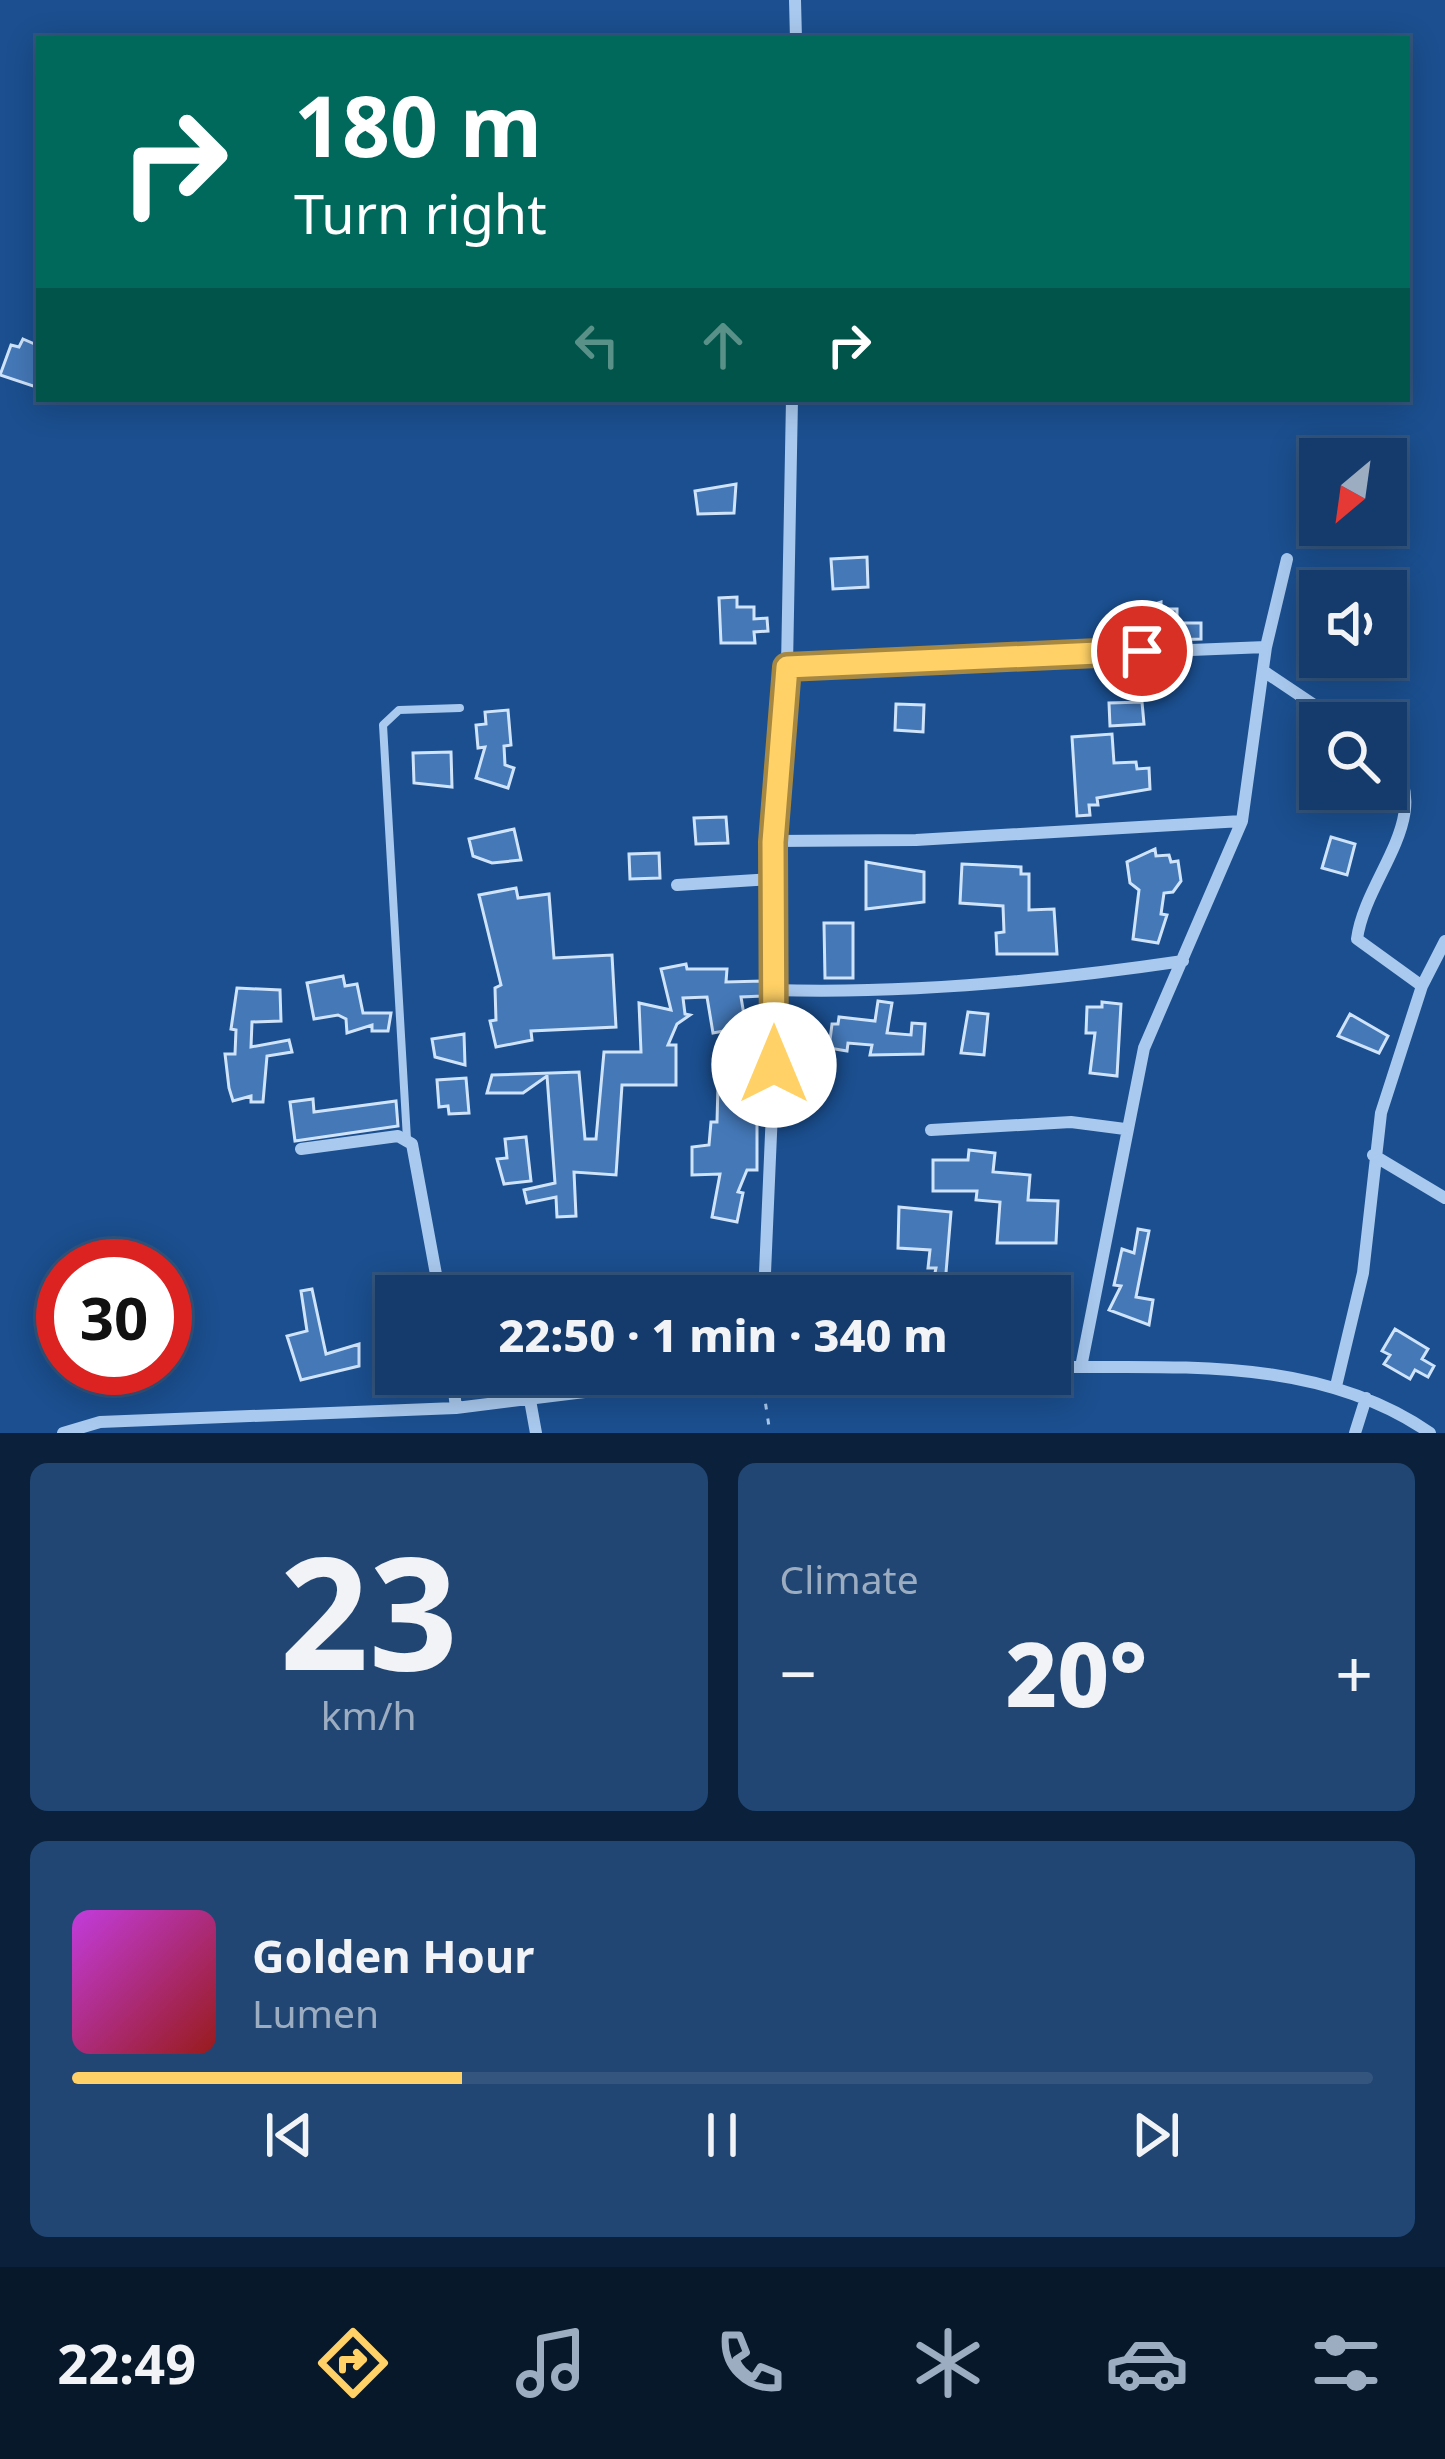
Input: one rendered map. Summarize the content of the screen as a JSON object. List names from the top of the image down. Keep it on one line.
{"north":"bottom left","page":{"turn":["180 m","Turn right"],"limit":"30","trip":"22:50 · 1 min · 340 m","tile":[["23","km/h"],"Climate"],"heat":["−","20°","+"],"song":["Golden Hour","Lumen"],"tabs":"22:49"}}
